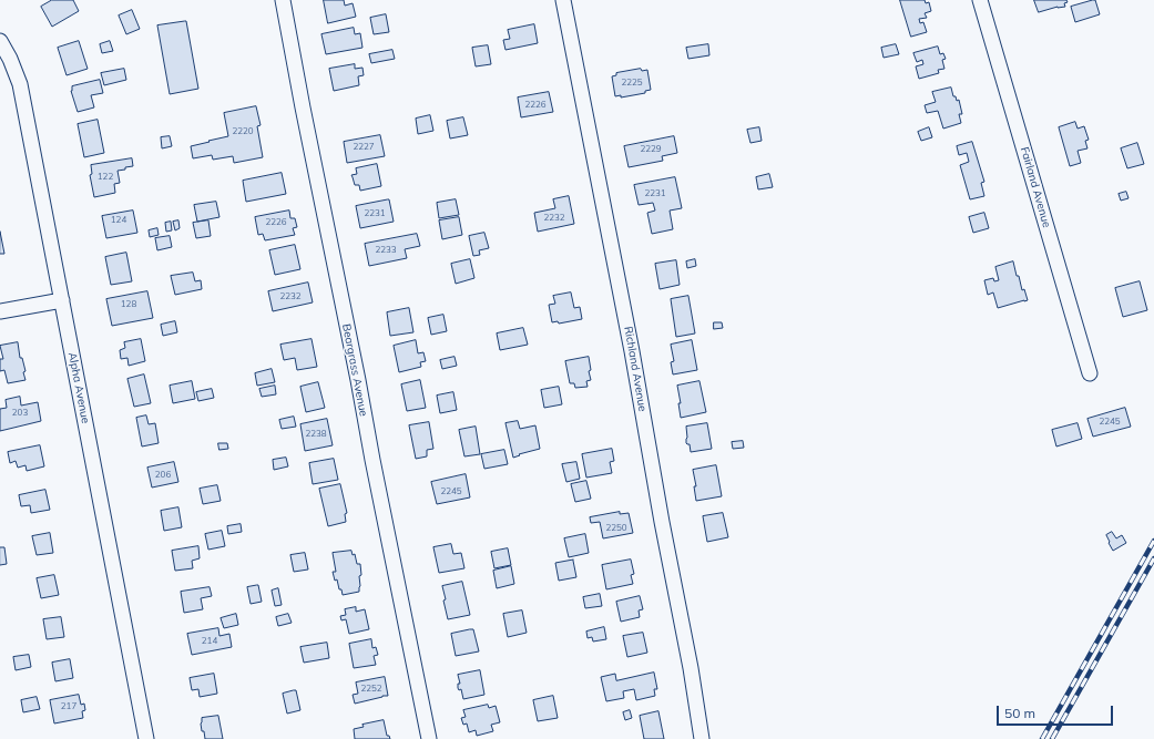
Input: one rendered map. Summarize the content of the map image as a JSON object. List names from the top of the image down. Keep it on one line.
{"streets":{"street":["Fairland Avenue","Richland Avenue","Beargrass Avenue","Alpha Avenue"]},"house_numbers":["2225","2226","2220","2227","2229","122","2231","2231","2232","124","2226","2233","2232","128","203","2245","2238","206","2245","2250","214","2252","217"],"scale_bar":"50 m"}
